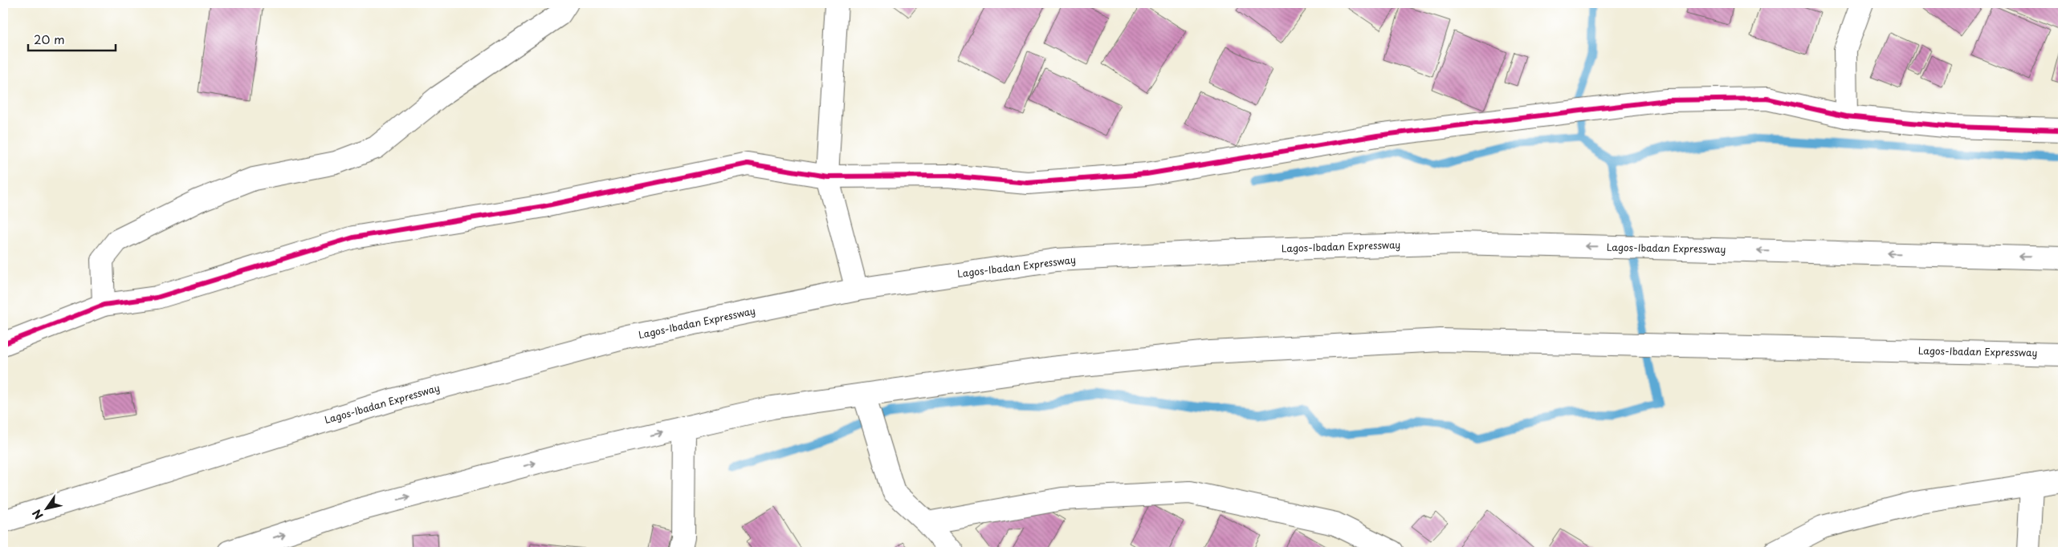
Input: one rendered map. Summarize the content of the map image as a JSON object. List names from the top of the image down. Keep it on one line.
{"streets":{"main road":["Lagos-Ibadan Expressway"]},"scale_bar":"20 m","north":"bottom left"}
